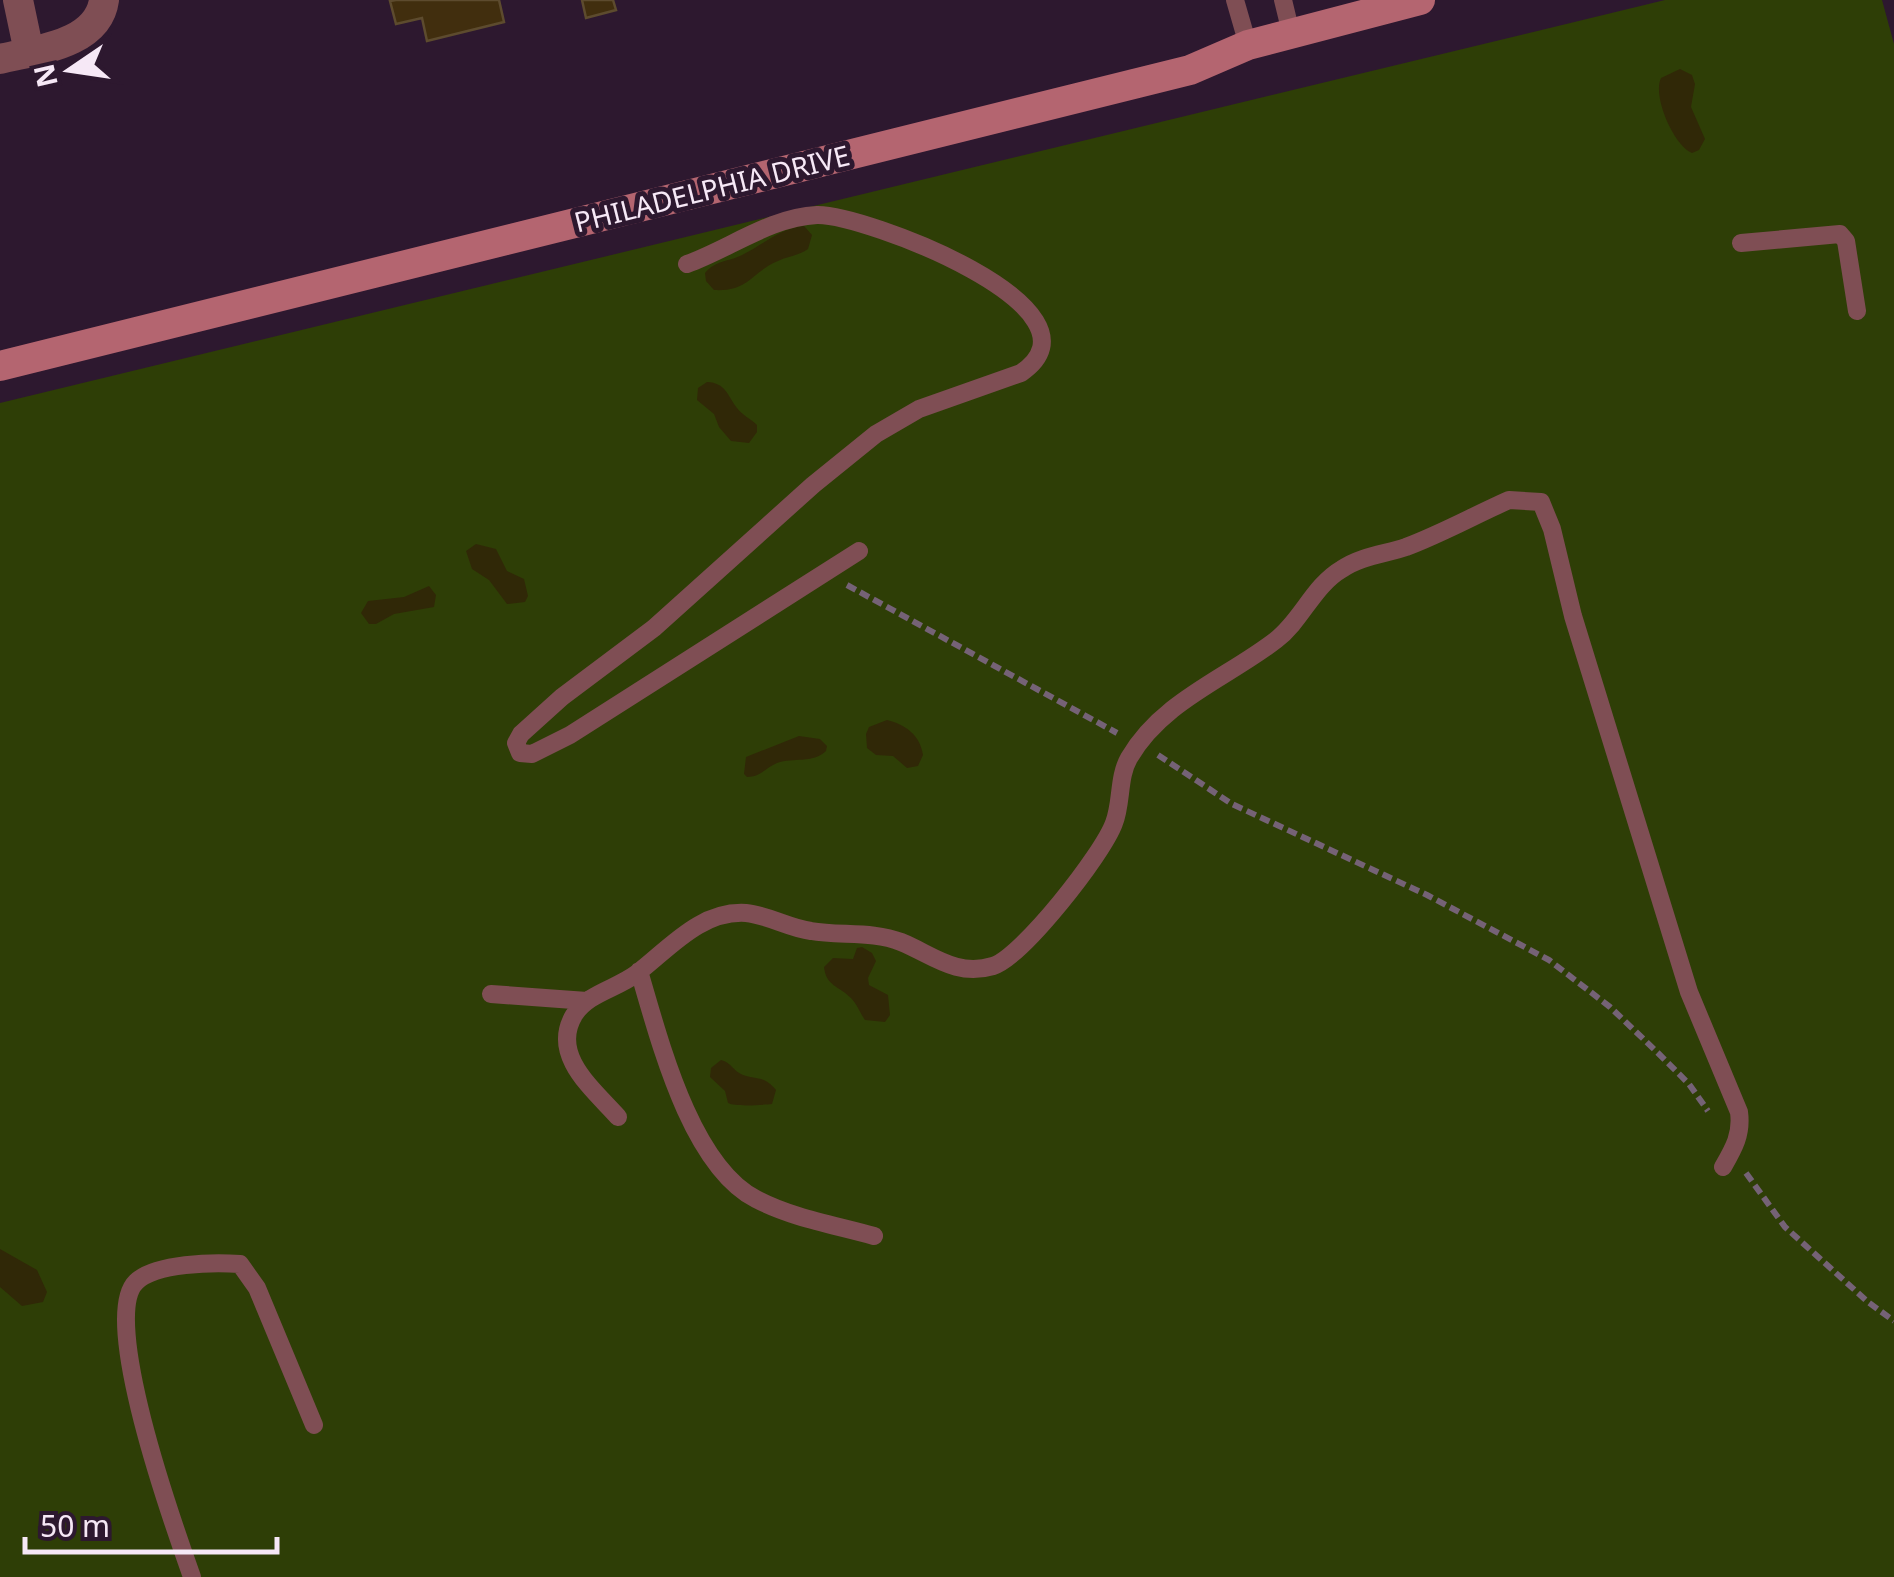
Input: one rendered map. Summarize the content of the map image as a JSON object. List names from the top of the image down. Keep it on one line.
{"streets":{"main road":["PHILADELPHIA DRIVE"]},"scale_bar":"50 m","north":"left"}
